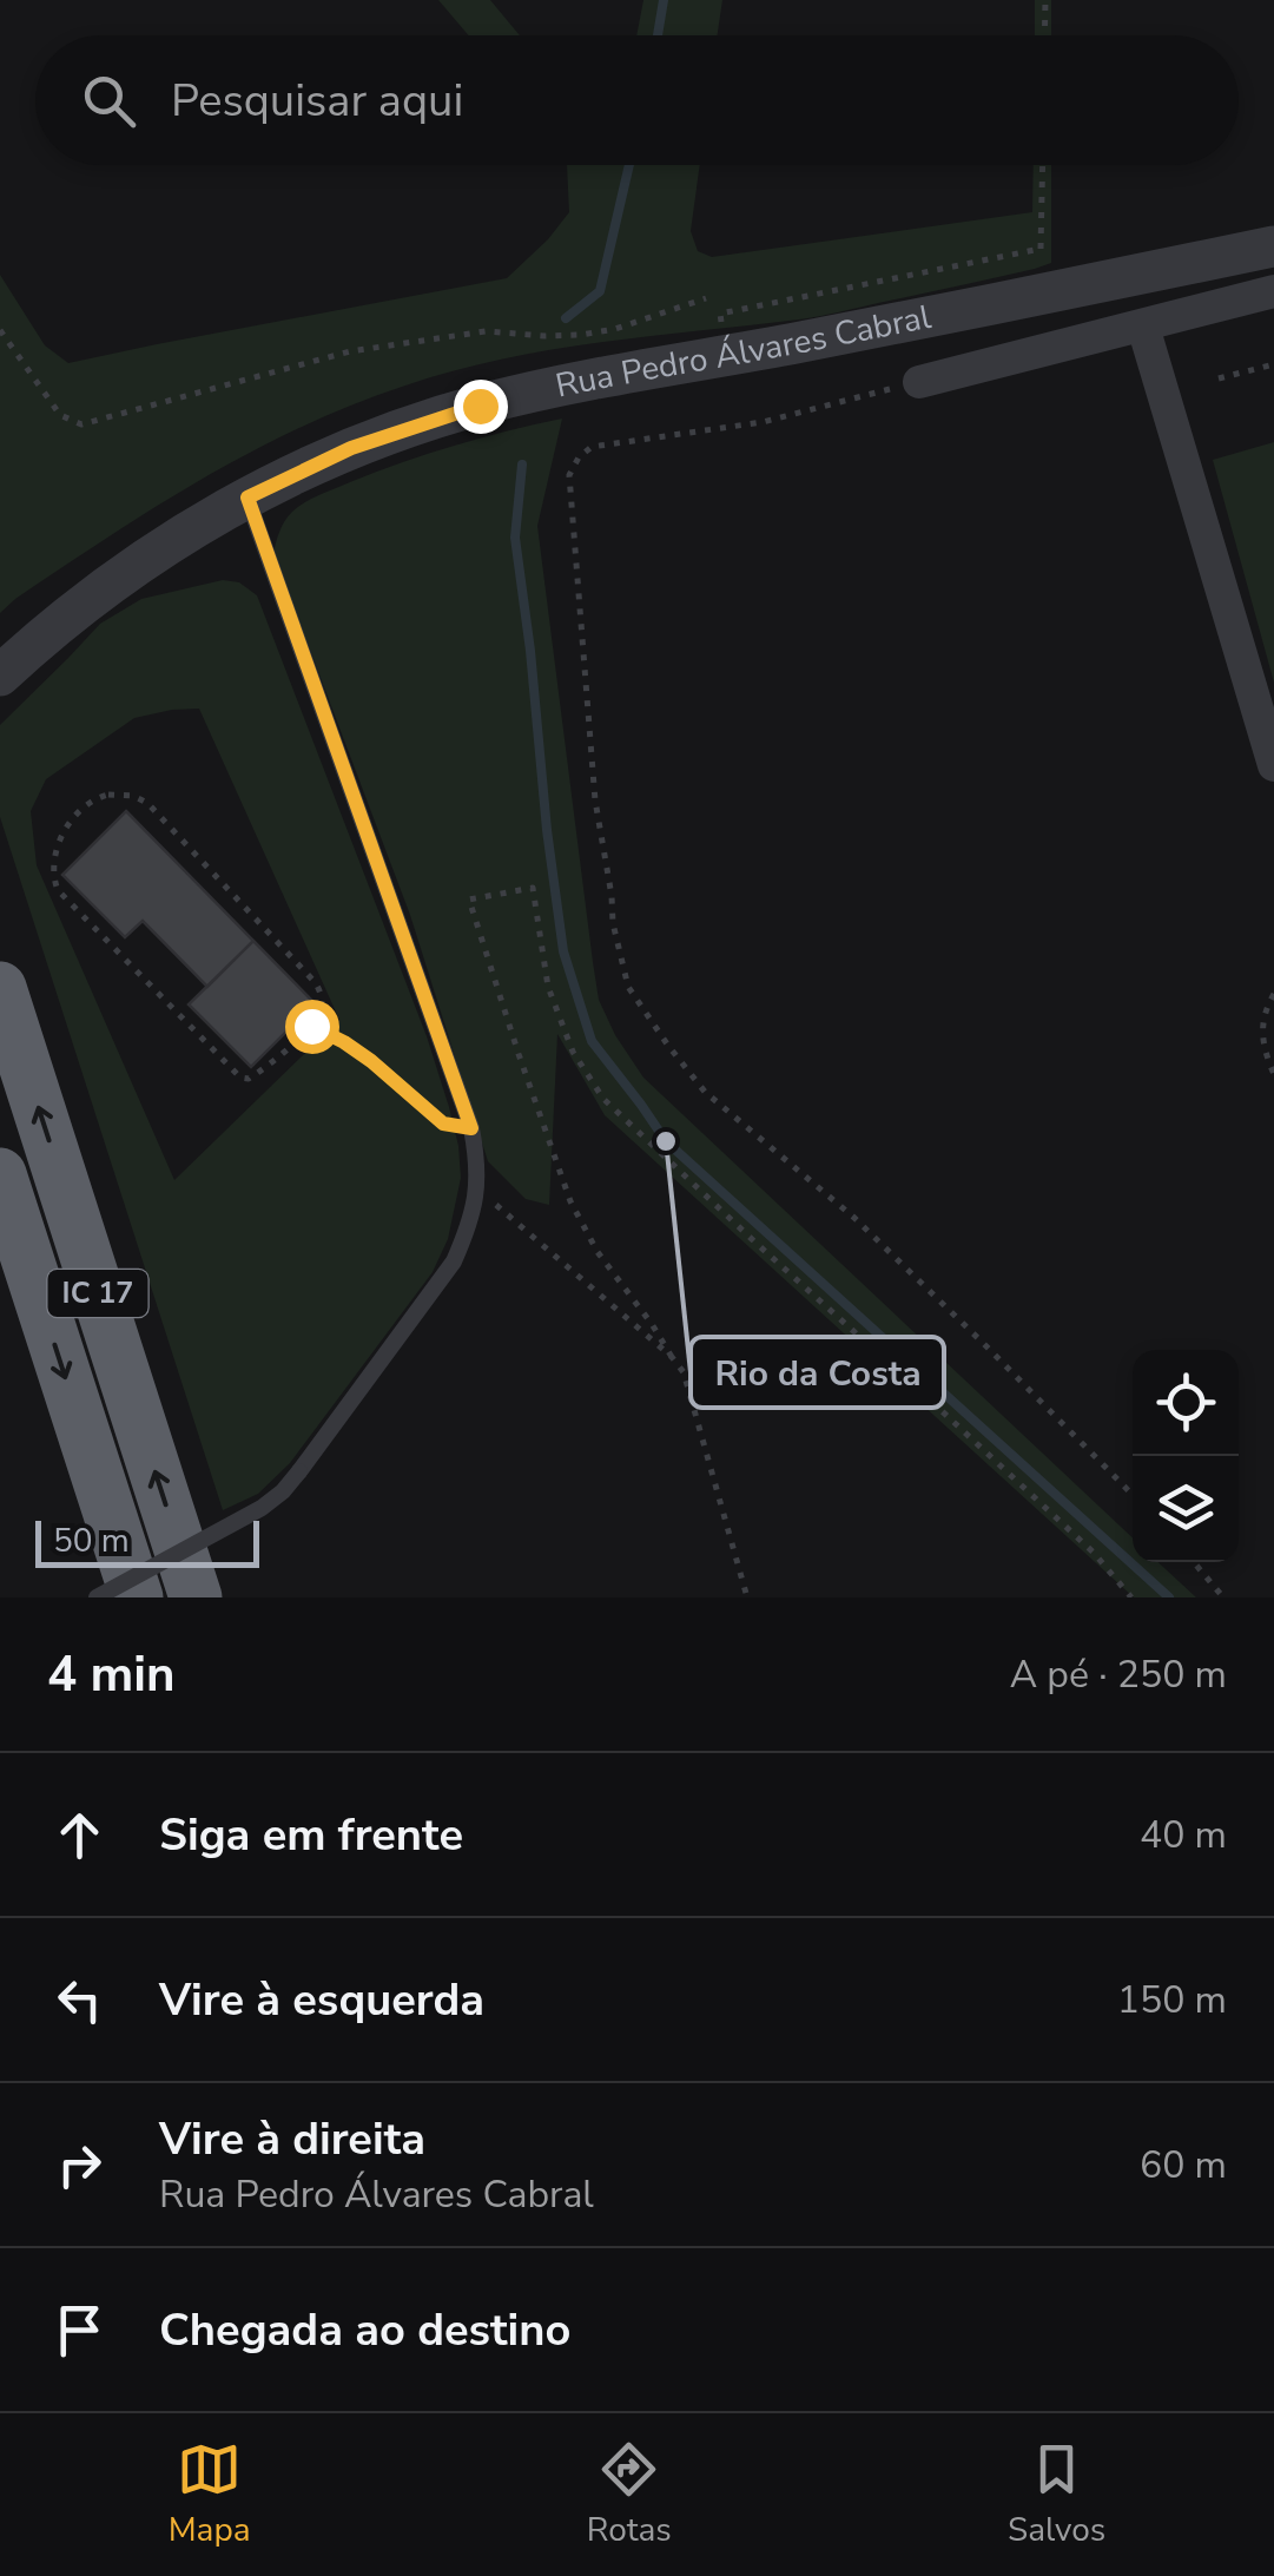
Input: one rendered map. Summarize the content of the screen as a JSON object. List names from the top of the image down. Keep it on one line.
{"streets":{"highway":["IC 17"],"street":["Rua Pedro Álvares Cabral"]},"places":["Rio da Costa"],"scale_bar":"50 m","page":{"search":"Pesquisar aqui","scale":"50 m","heading":["4 min","A pé · 250 m"],"list":[["Siga em frente","40 m"],["Vire à esquerda","150 m"],["Vire à direita","Rua Pedro Álvares Cabral","60 m"],"Chegada ao destino"],"nav":["Mapa","Rotas","Salvos"]}}
